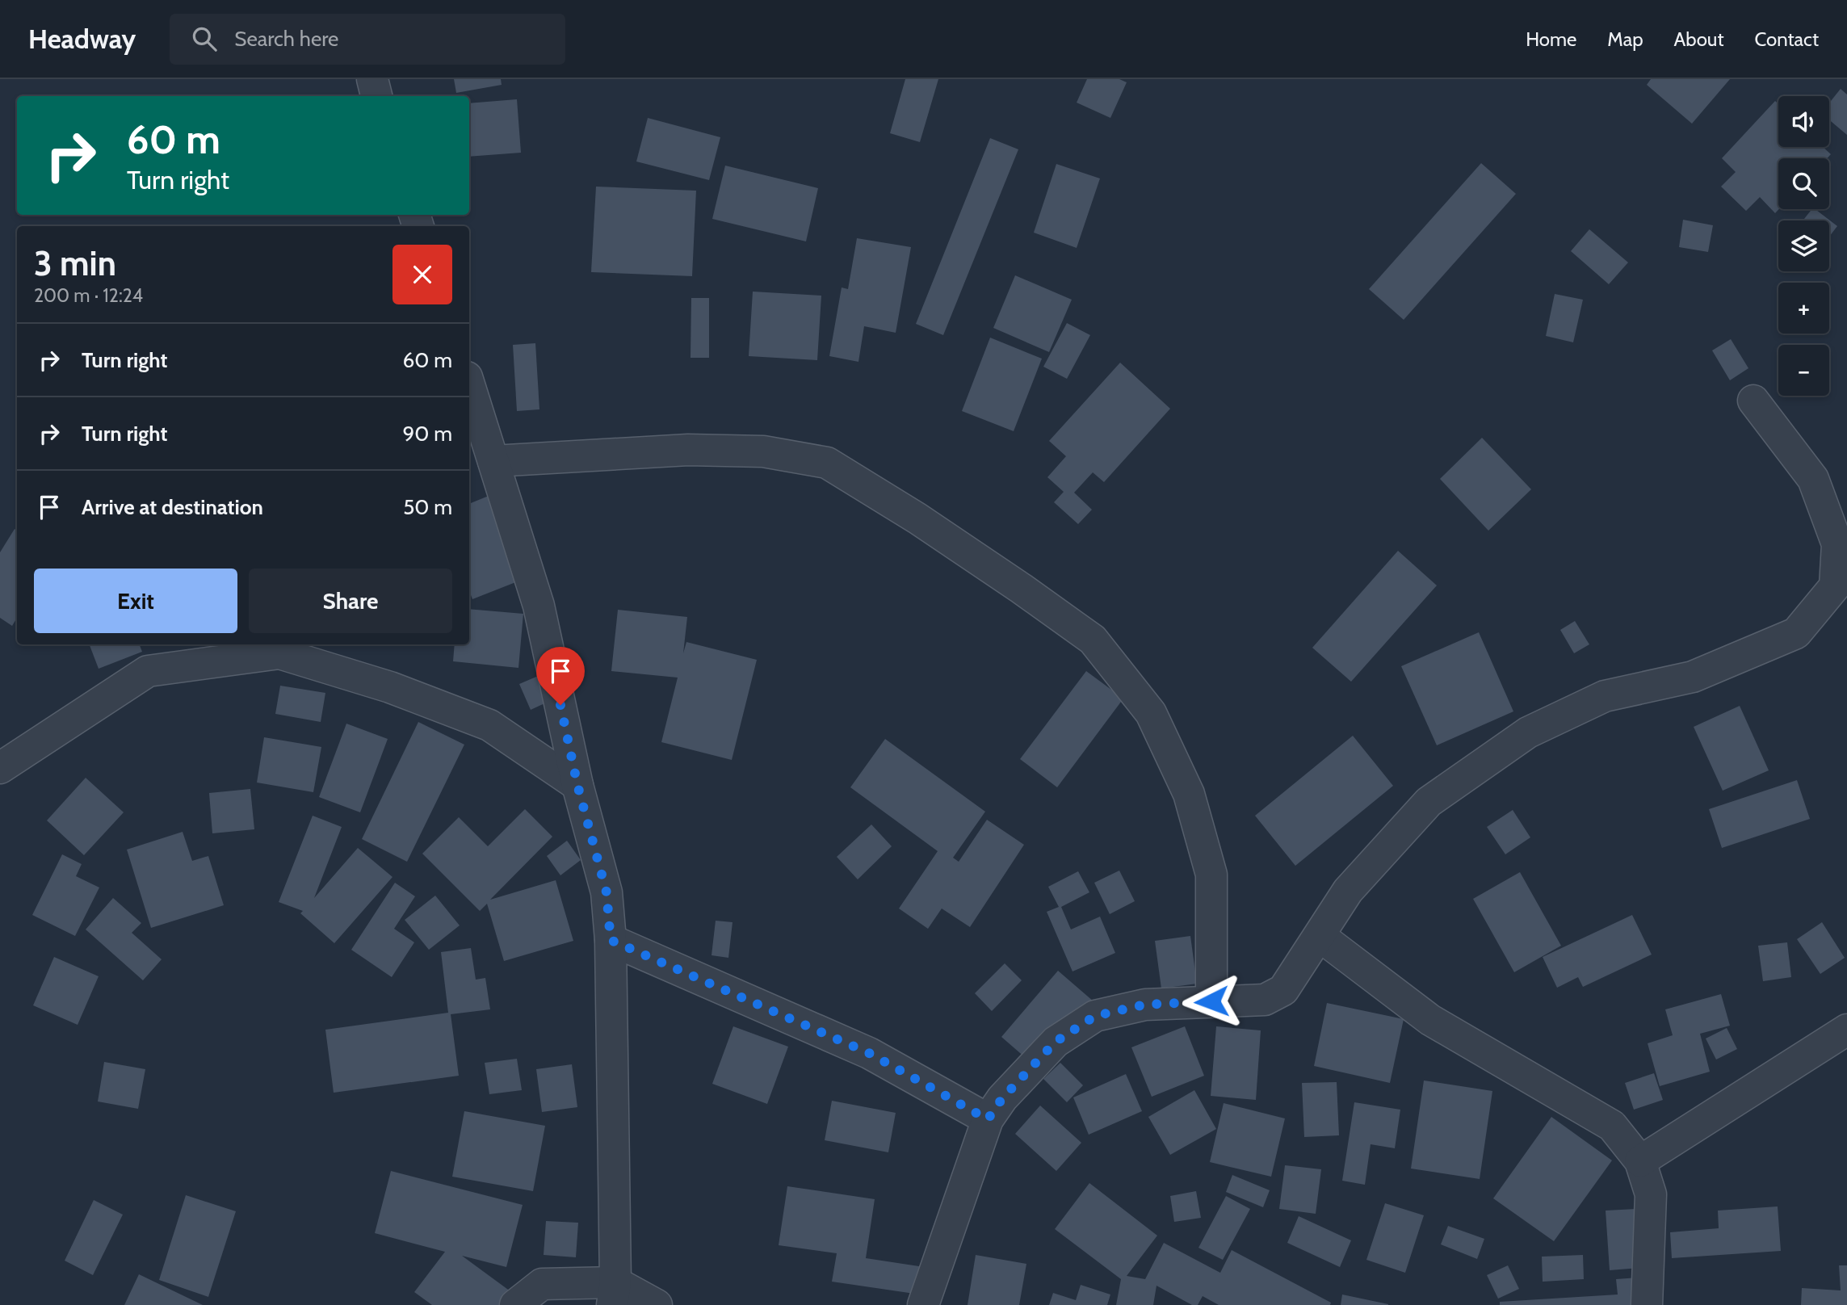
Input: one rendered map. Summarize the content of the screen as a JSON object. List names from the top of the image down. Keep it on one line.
{"page":{"header":"Headway","search":"Search here","nav":["Home","Map","About","Contact"],"map_buttons":["+","−"],"turn":["60 m","Turn right"],"heading":["3 min","200 m · 12:24"],"list":[{"name":"Turn right","value":"60 m"},{"name":"Turn right","value":"90 m"},{"name":"Arrive at destination","value":"50 m"}],"buttons":["Exit","Share"]}}
